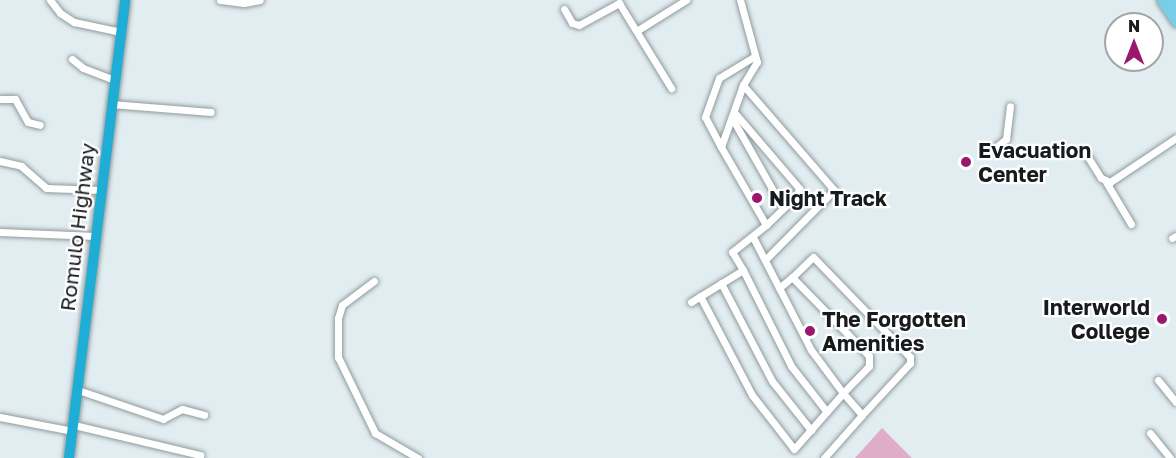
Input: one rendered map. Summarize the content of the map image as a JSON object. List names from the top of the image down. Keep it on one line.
{"streets":{"highway":["Romulo Highway"]},"places":["Evacuation Center","Night Track","Interworld College","The Forgotten Amenities"],"north":"top"}
